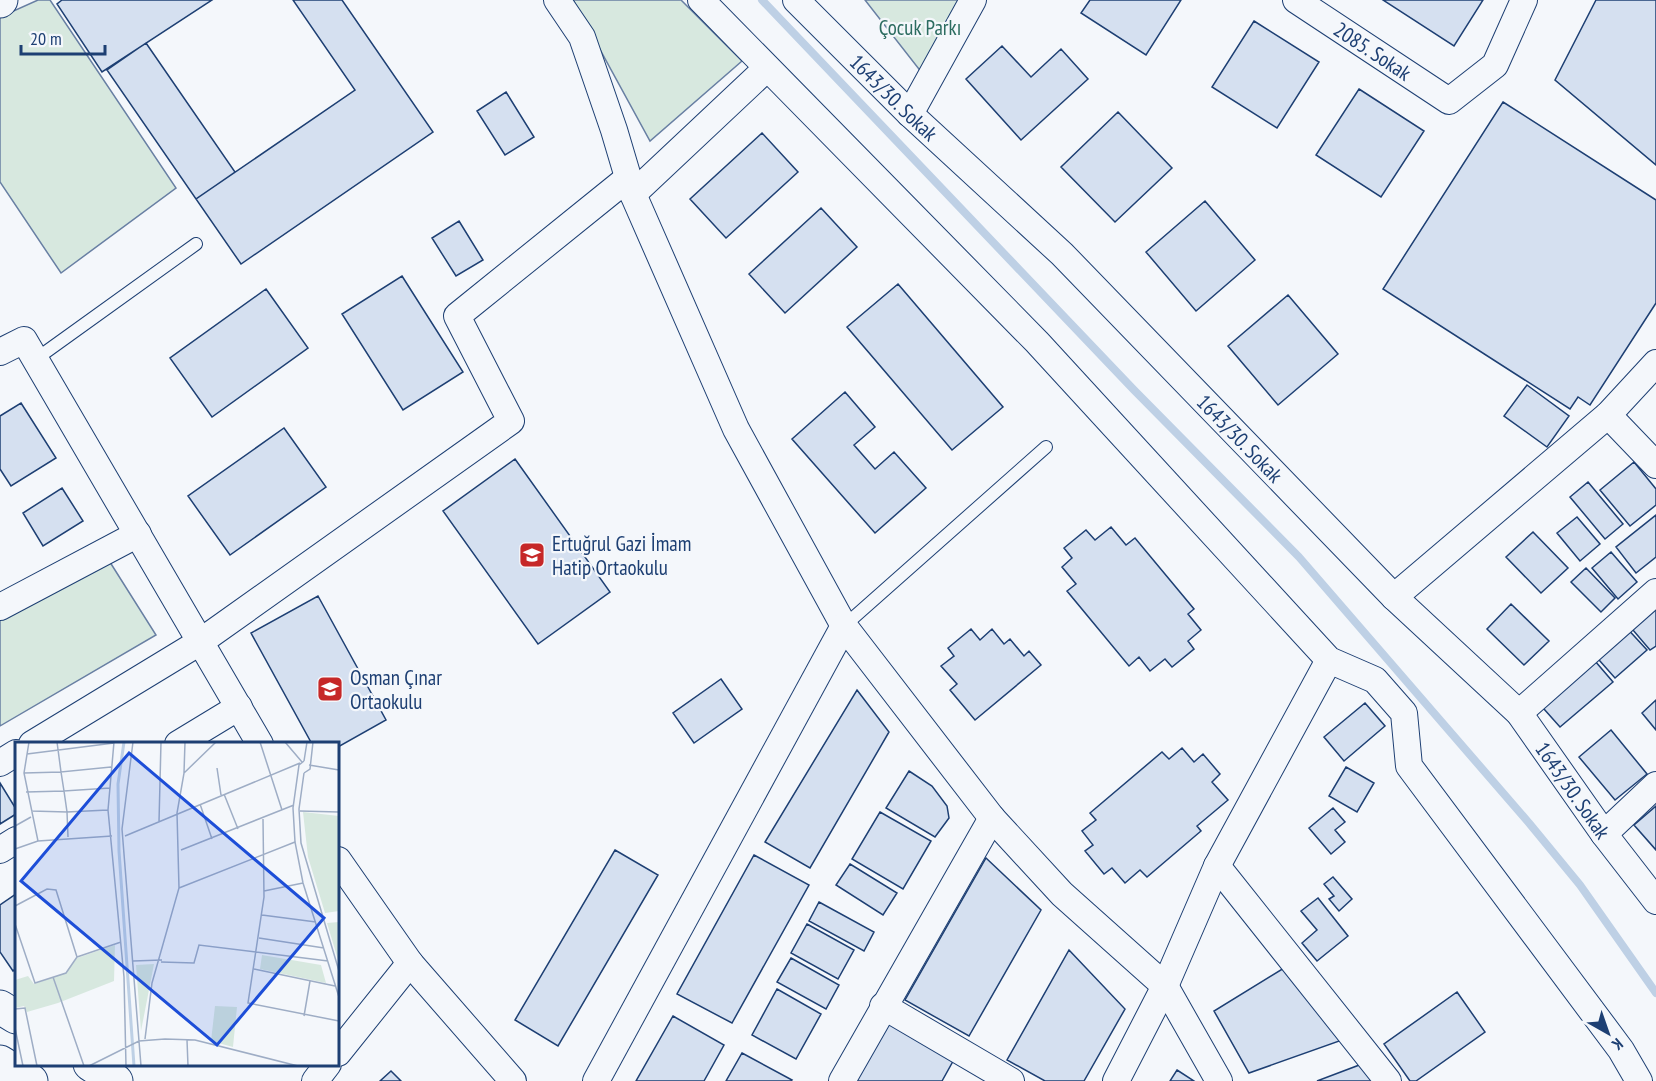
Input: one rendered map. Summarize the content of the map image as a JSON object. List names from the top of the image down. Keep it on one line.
{"streets":{"street":["2085. Sokak","1643/30. Sokak"]},"parks":["Çocuk Parkı"],"places":{"school or university":["Ertuğrul Gazi İmam Hatip Ortaokulu","Osman Çınar Ortaokulu"]},"scale_bar":"20 m","north":"bottom right"}
